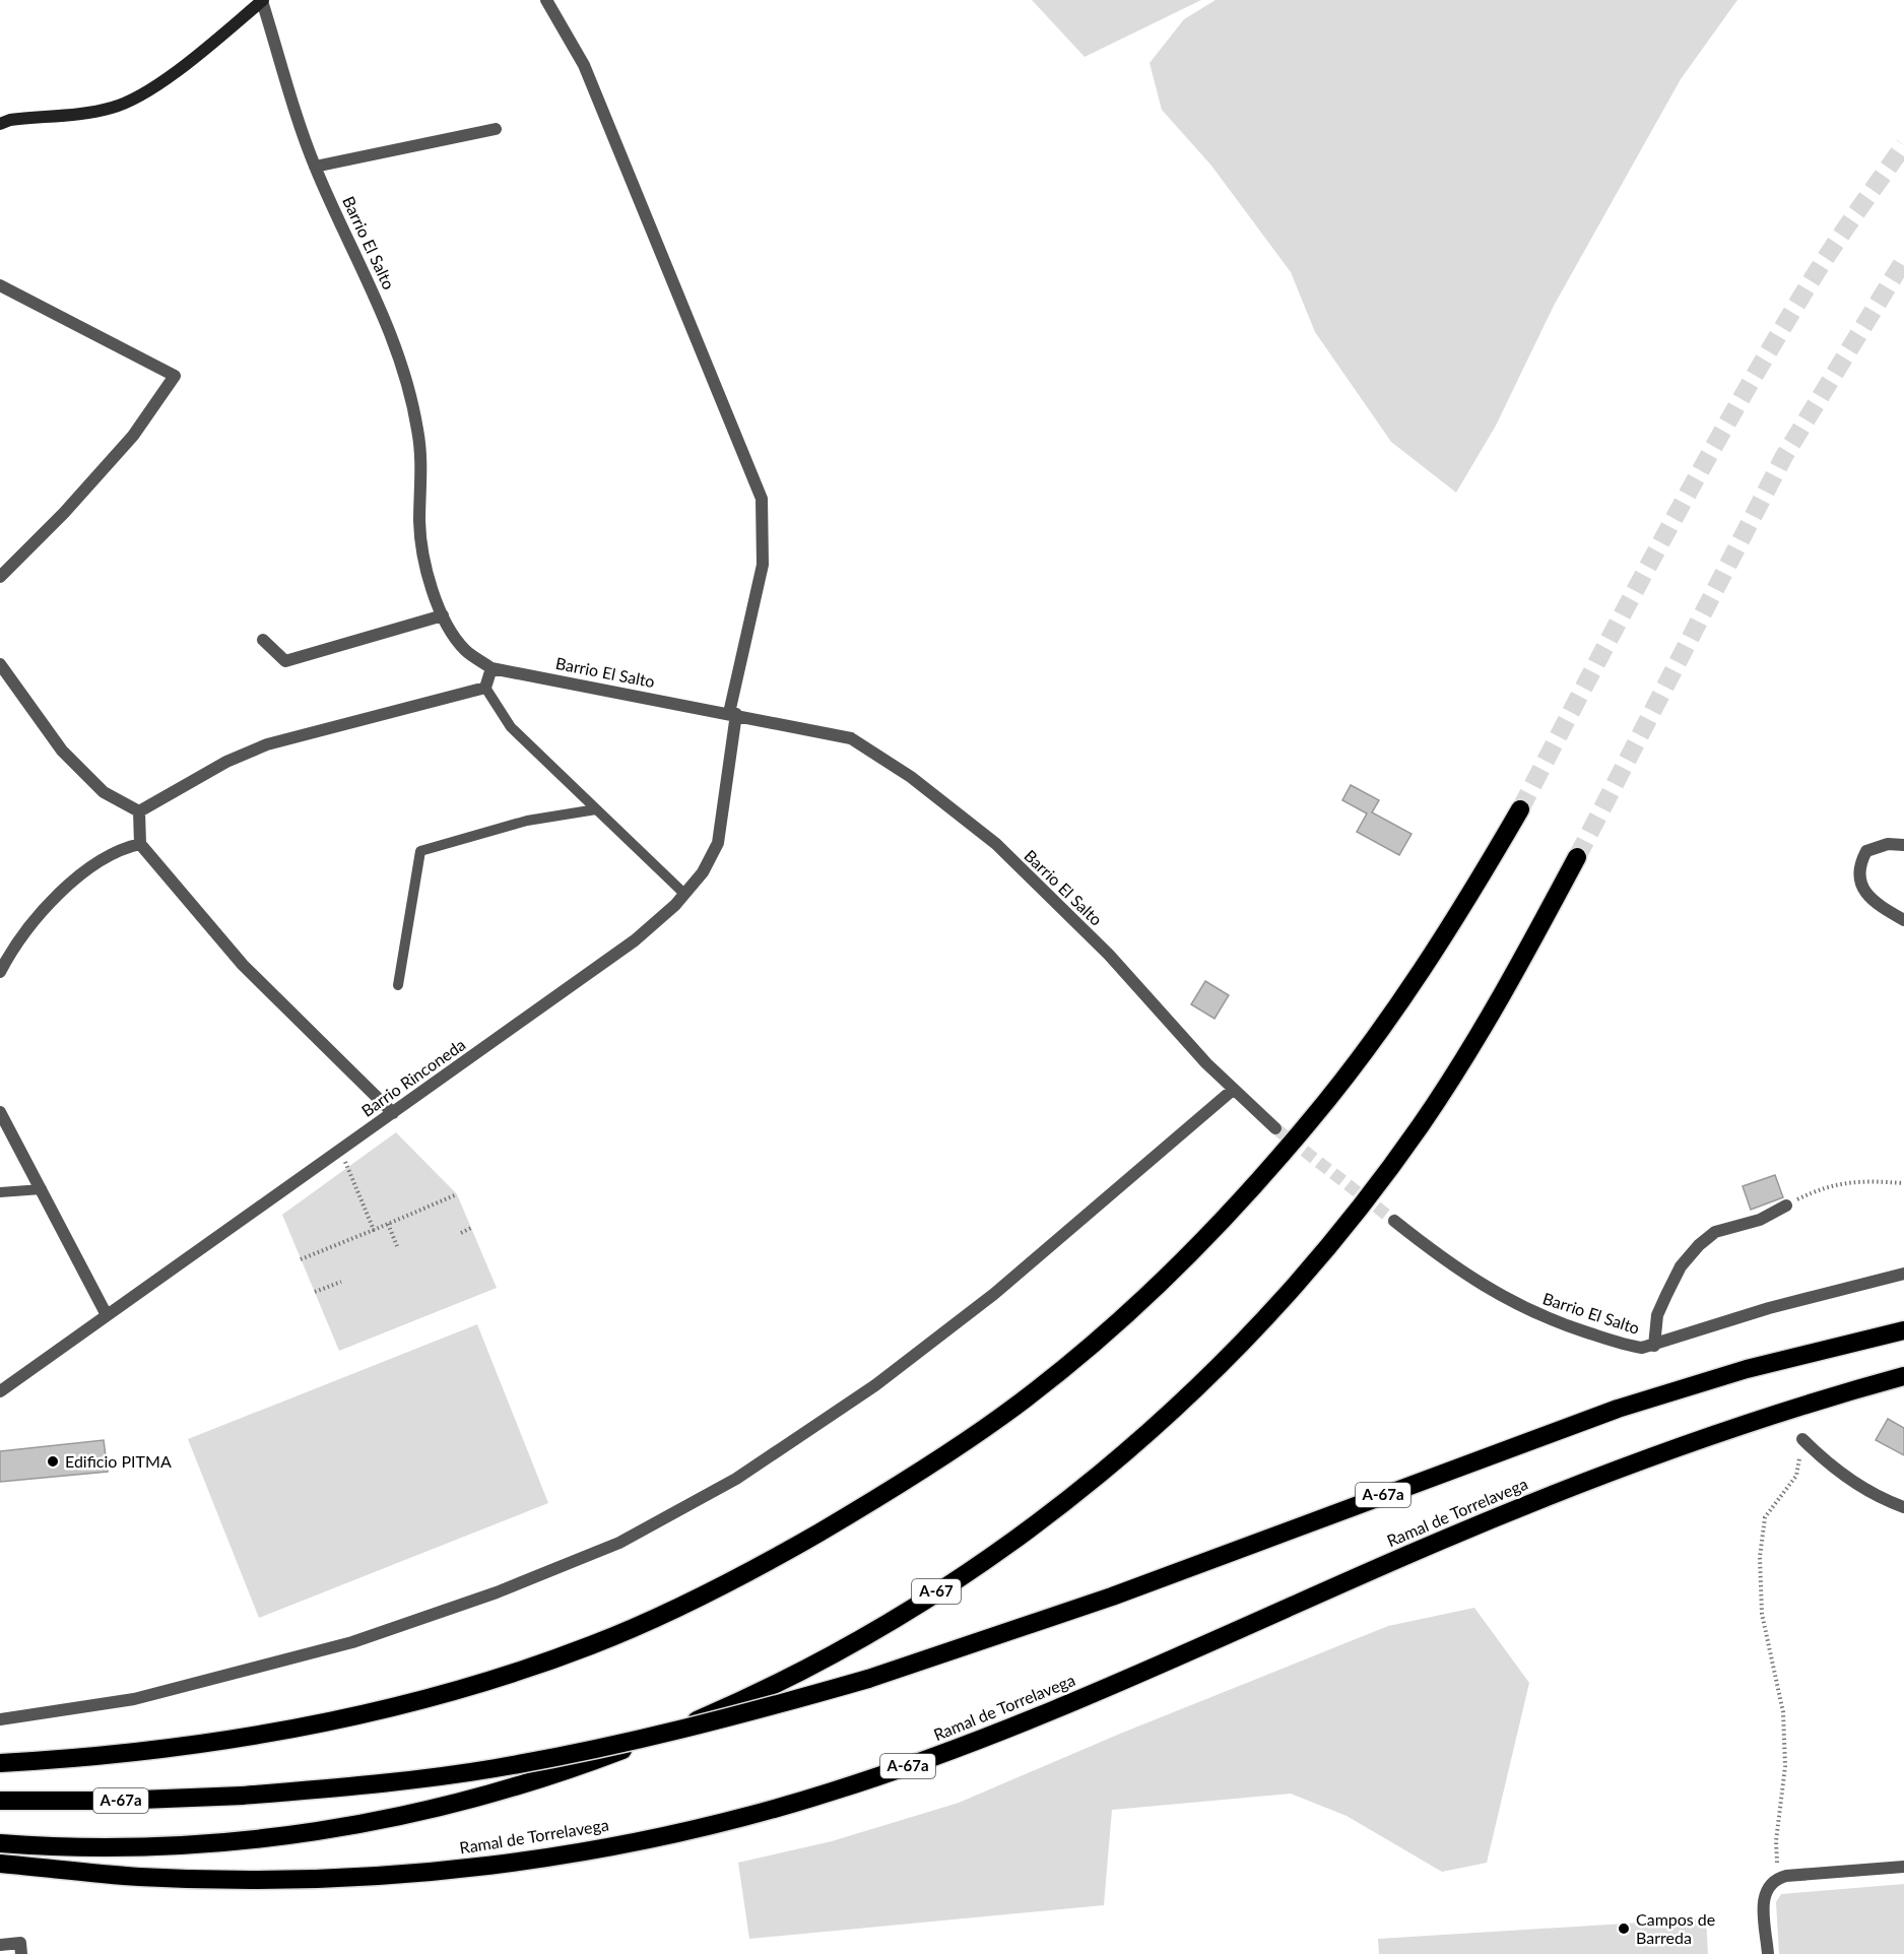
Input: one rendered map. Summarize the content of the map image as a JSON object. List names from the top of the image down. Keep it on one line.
{"streets":{"highway":["A-67a","Ramal de Torrelavega","A-67"],"street":["Barrio El Salto","Barrio Rinconeda"]},"crossings":[["Barrio El Salto","Barrio Rinconeda"]],"places":["Edificio PITMA","Campos de Barreda"]}
